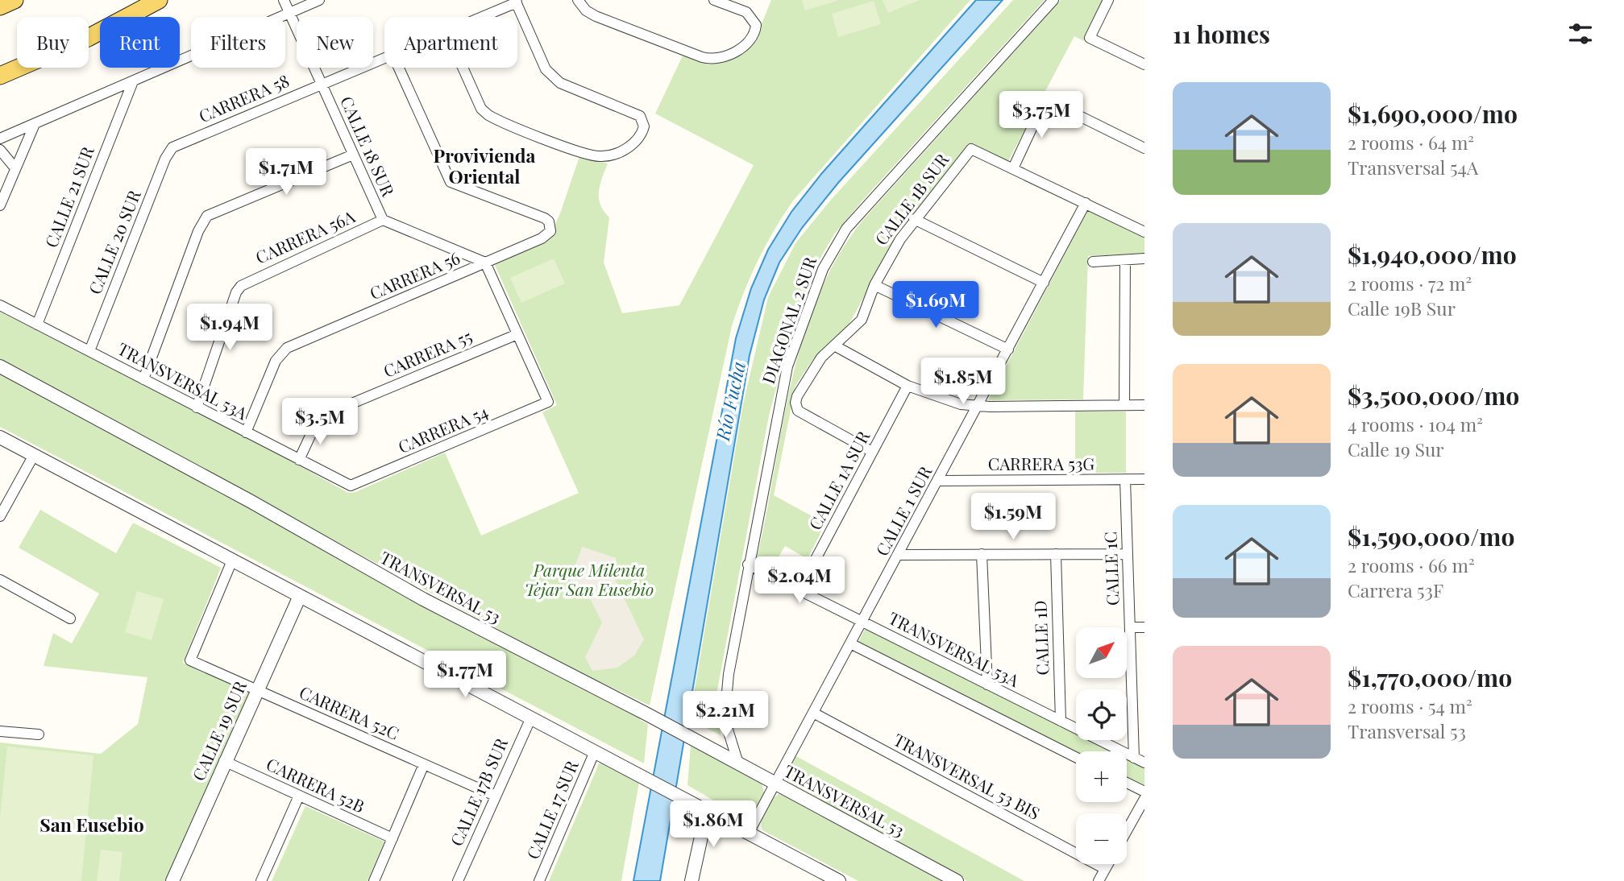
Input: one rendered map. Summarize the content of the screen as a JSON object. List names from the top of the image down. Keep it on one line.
{"streets":{"street":["CARRERA 58","CALLE 18 SUR","CALLE 21 SUR","CALLE 1B SUR","CARRERA 56A","CALLE 20 SUR","CARRERA 56","DIAGONAL 2 SUR","CARRERA 55","TRANSVERSAL 53A","CARRERA 54","CARRERA 53G","CALLE 1A SUR","CALLE 1 SUR","CALLE 1C","TRANSVERSAL 53","CALLE 1D","CARRERA 52C","CALLE 19 SUR","TRANSVERSAL 53 BIS","CARRERA 52B","CALLE 17B SUR","CALLE 17 SUR"]},"crossings":[["CARRERA 58","CALLE 18 SUR"],["CARRERA 58","CALLE 20 SUR"],["CALLE 18 SUR","CARRERA 56A"],["CALLE 18 SUR","CARRERA 56"],["CALLE 21 SUR","TRANSVERSAL 53A"],["CALLE 1B SUR","CALLE 1A SUR"],["CARRERA 56A","TRANSVERSAL 53A"],["CALLE 20 SUR","TRANSVERSAL 53A"],["CARRERA 56","TRANSVERSAL 53A"],["DIAGONAL 2 SUR","TRANSVERSAL 53A"],["DIAGONAL 2 SUR","TRANSVERSAL 53"],["CARRERA 55","TRANSVERSAL 53A"],["CARRERA 55","CARRERA 54"],["TRANSVERSAL 53A","CARRERA 54"],["TRANSVERSAL 53A","CALLE 1A SUR"],["TRANSVERSAL 53A","CALLE 1 SUR"],["TRANSVERSAL 53A","CALLE 1C"],["TRANSVERSAL 53A","CALLE 1D"],["CARRERA 53G","CALLE 1 SUR"],["CARRERA 53G","CALLE 1C"],["CALLE 1 SUR","TRANSVERSAL 53"],["CALLE 1 SUR","TRANSVERSAL 53 BIS"],["CARRERA 52C","CALLE 19 SUR"],["CARRERA 52C","CALLE 17B SUR"],["CALLE 19 SUR","CARRERA 52B"]],"districts":["Provivienda Oriental","San Eusebio"],"water":["Río Fucha"],"parks":["Parque Milenta Tejar San Eusebio"],"north":"top right","page":{"heading":"11 homes","chip":["Buy","Rent","Filters","New","Apartment"],"list":[{"name":"$1,690,000/mo","note":"2 rooms · 64 m² · Transversal 54A"},{"name":"$1,940,000/mo","note":"2 rooms · 72 m² · Calle 19B Sur"},{"name":"$3,500,000/mo","note":"4 rooms · 104 m² · Calle 19 Sur"},{"name":"$1,590,000/mo","note":"2 rooms · 66 m² · Carrera 53F"},{"name":"$1,770,000/mo","note":"2 rooms · 54 m² · Transversal 53"}],"price":["$3.75M","$1.71M","$1.69M","$1.94M","$1.85M","$3.5M","$1.59M","$2.04M","$1.77M","$2.21M","$1.86M"],"map_buttons":["+","−"]}}
